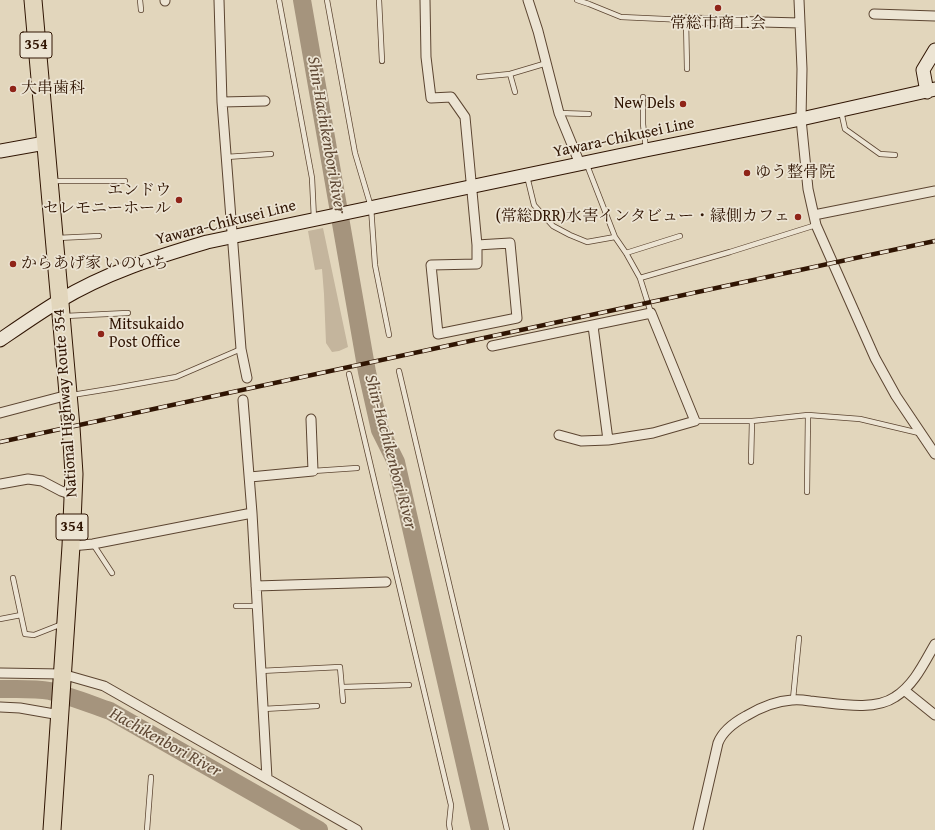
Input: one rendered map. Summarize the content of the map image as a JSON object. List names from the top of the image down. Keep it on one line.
{"streets":{"highway":["354","National Highway Route 354"],"main road":["Yawara-Chikusei Line"]},"crossings":[["Yawara-Chikusei Line","National Highway Route 354"]],"water":["Shin-Hachikenbori River","Hachikenbori River"],"places":["常総市商工会","大串歯科","New Dels","ゆう整骨院","エンドウ セレモニーホール","(常総DRR)水害インタビュー・縁側カフェ","からあげ家 いのいち","Mitsukaido Post Office"]}
